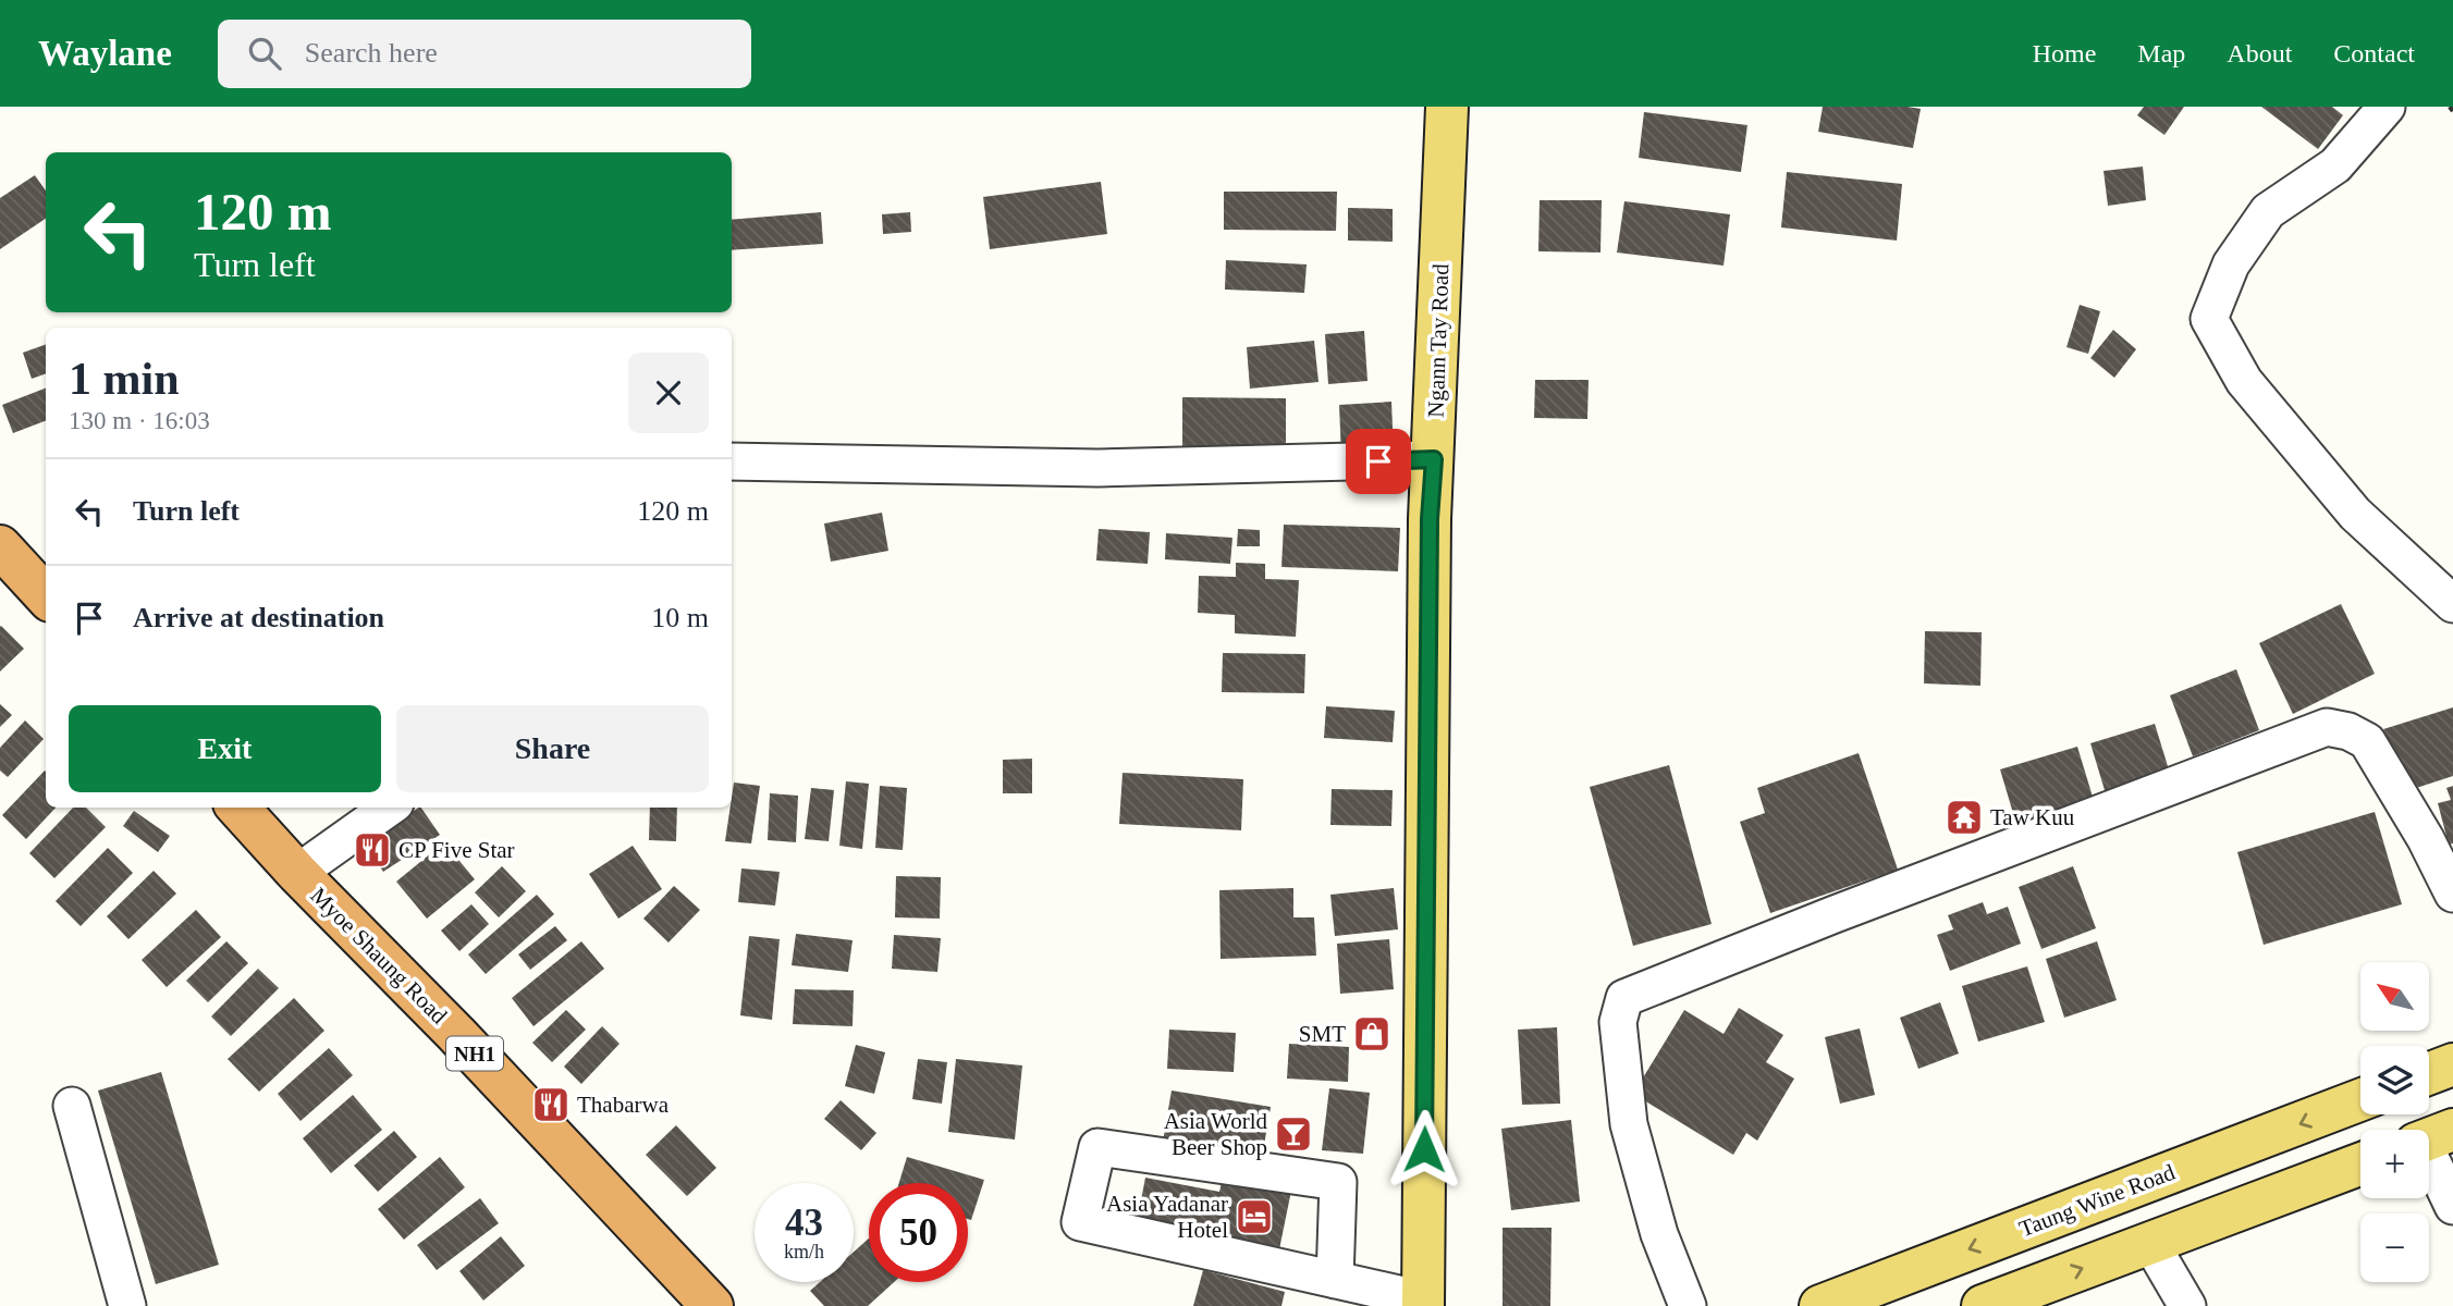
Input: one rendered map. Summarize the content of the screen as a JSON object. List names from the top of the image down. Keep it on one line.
{"streets":{"highway":["Myoe Shaung Road","NH1"],"main road":["Ngann Tay Road","Taung Wine Road"]},"places":{"temple":["Taw Kuu"],"restaurant":["CP Five Star","Thabarwa"],"shop":["SMT"],"bar":["Asia World Beer Shop"],"hotel":["Asia Yadanar Hotel"]},"north":"top left","page":{"header":"Waylane","search":"Search here","nav":["Home","Map","About","Contact"],"turn":["120 m","Turn left"],"heading":["1 min","130 m · 16:03"],"list":[{"name":"Turn left","value":"120 m"},{"name":"Arrive at destination","value":"10 m"}],"buttons":["Exit","Share"],"map_buttons":["+","−"],"speed":"43 km/h","limit":"50"}}
